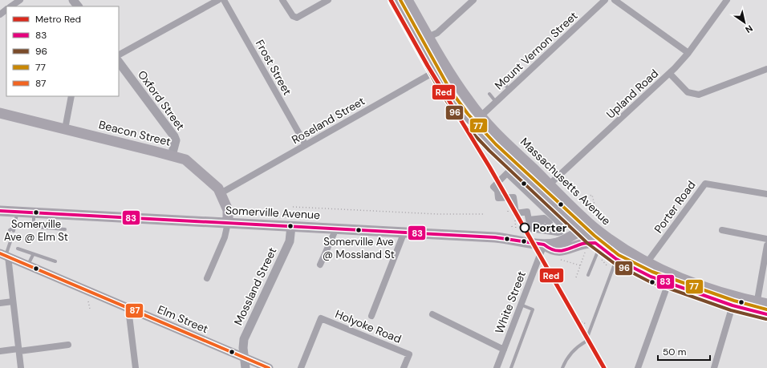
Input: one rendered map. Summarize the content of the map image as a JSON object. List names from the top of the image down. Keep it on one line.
{"streets":{"main road":["Oxford Street","Beacon Street","Massachusetts Avenue","Somerville Avenue","Mossland Street","Elm Street"],"street":["Mount Vernon Street","Frost Street","Upland Road","Roseland Street","Porter Road","White Street","Holyoke Road"]},"crossings":[["Mount Vernon Street","Massachusetts Avenue"],["Frost Street","Roseland Street"],["Upland Road","Massachusetts Avenue"],["Oxford Street","Beacon Street"],["Roseland Street","Beacon Street"],["Roseland Street","Massachusetts Avenue"],["Beacon Street","Somerville Avenue"],["Massachusetts Avenue","Porter Road"],["Massachusetts Avenue","Somerville Avenue"],["Somerville Avenue","Mossland Street"],["Somerville Avenue","White Street"],["Mossland Street","Elm Street"]],"places":["Somerville Ave @ Elm St","Porter","Somerville Ave @ Mossland St"],"lines":["metro line Red","transit line 77","transit line 96","transit line 83","transit line 87"],"legend":["Metro Red","83","96","77","87"],"scale_bar":"50 m","north":"bottom right"}
